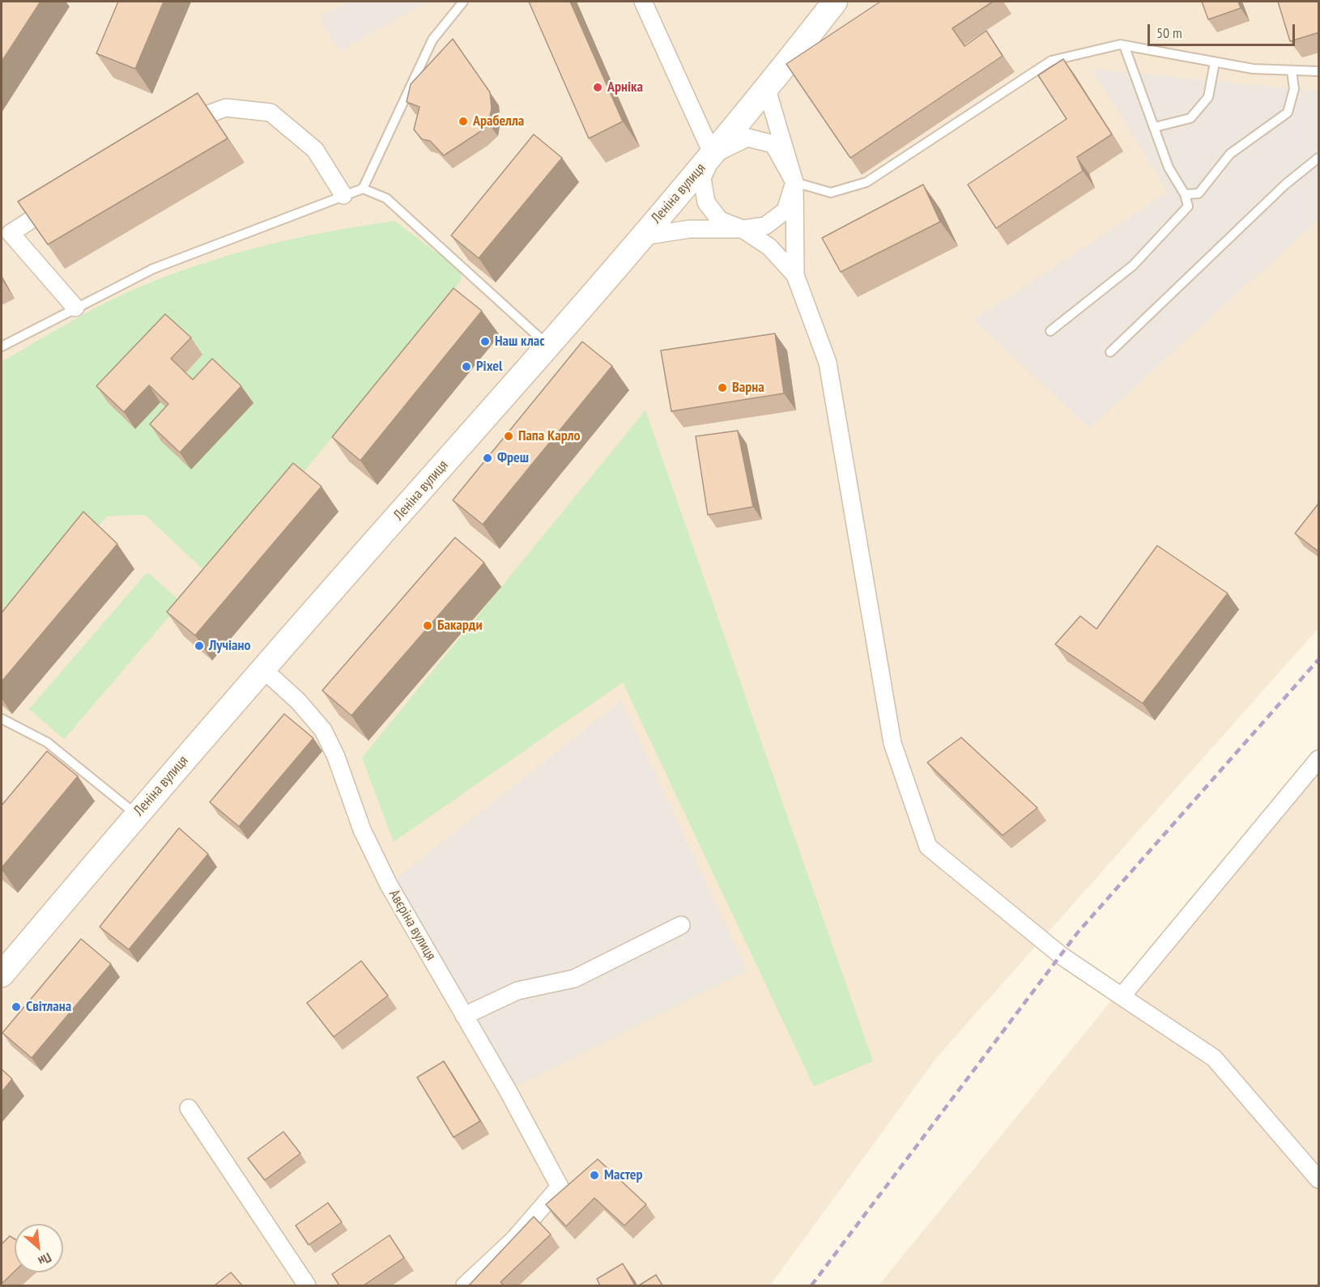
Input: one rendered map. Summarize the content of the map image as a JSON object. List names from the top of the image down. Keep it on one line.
{"streets":{"main road":["Леніна вулиця"],"street":["Авєріна вулиця"]},"crossings":[["Леніна вулиця","Авєріна вулиця"]],"places":["Арніка","Арабелла","Наш клас","Pixel","Варна","Папа Карло","Фреш","Бакарди","Лучіано","Світлана","Мастер"],"scale_bar":"50 m","north":"bottom right"}
